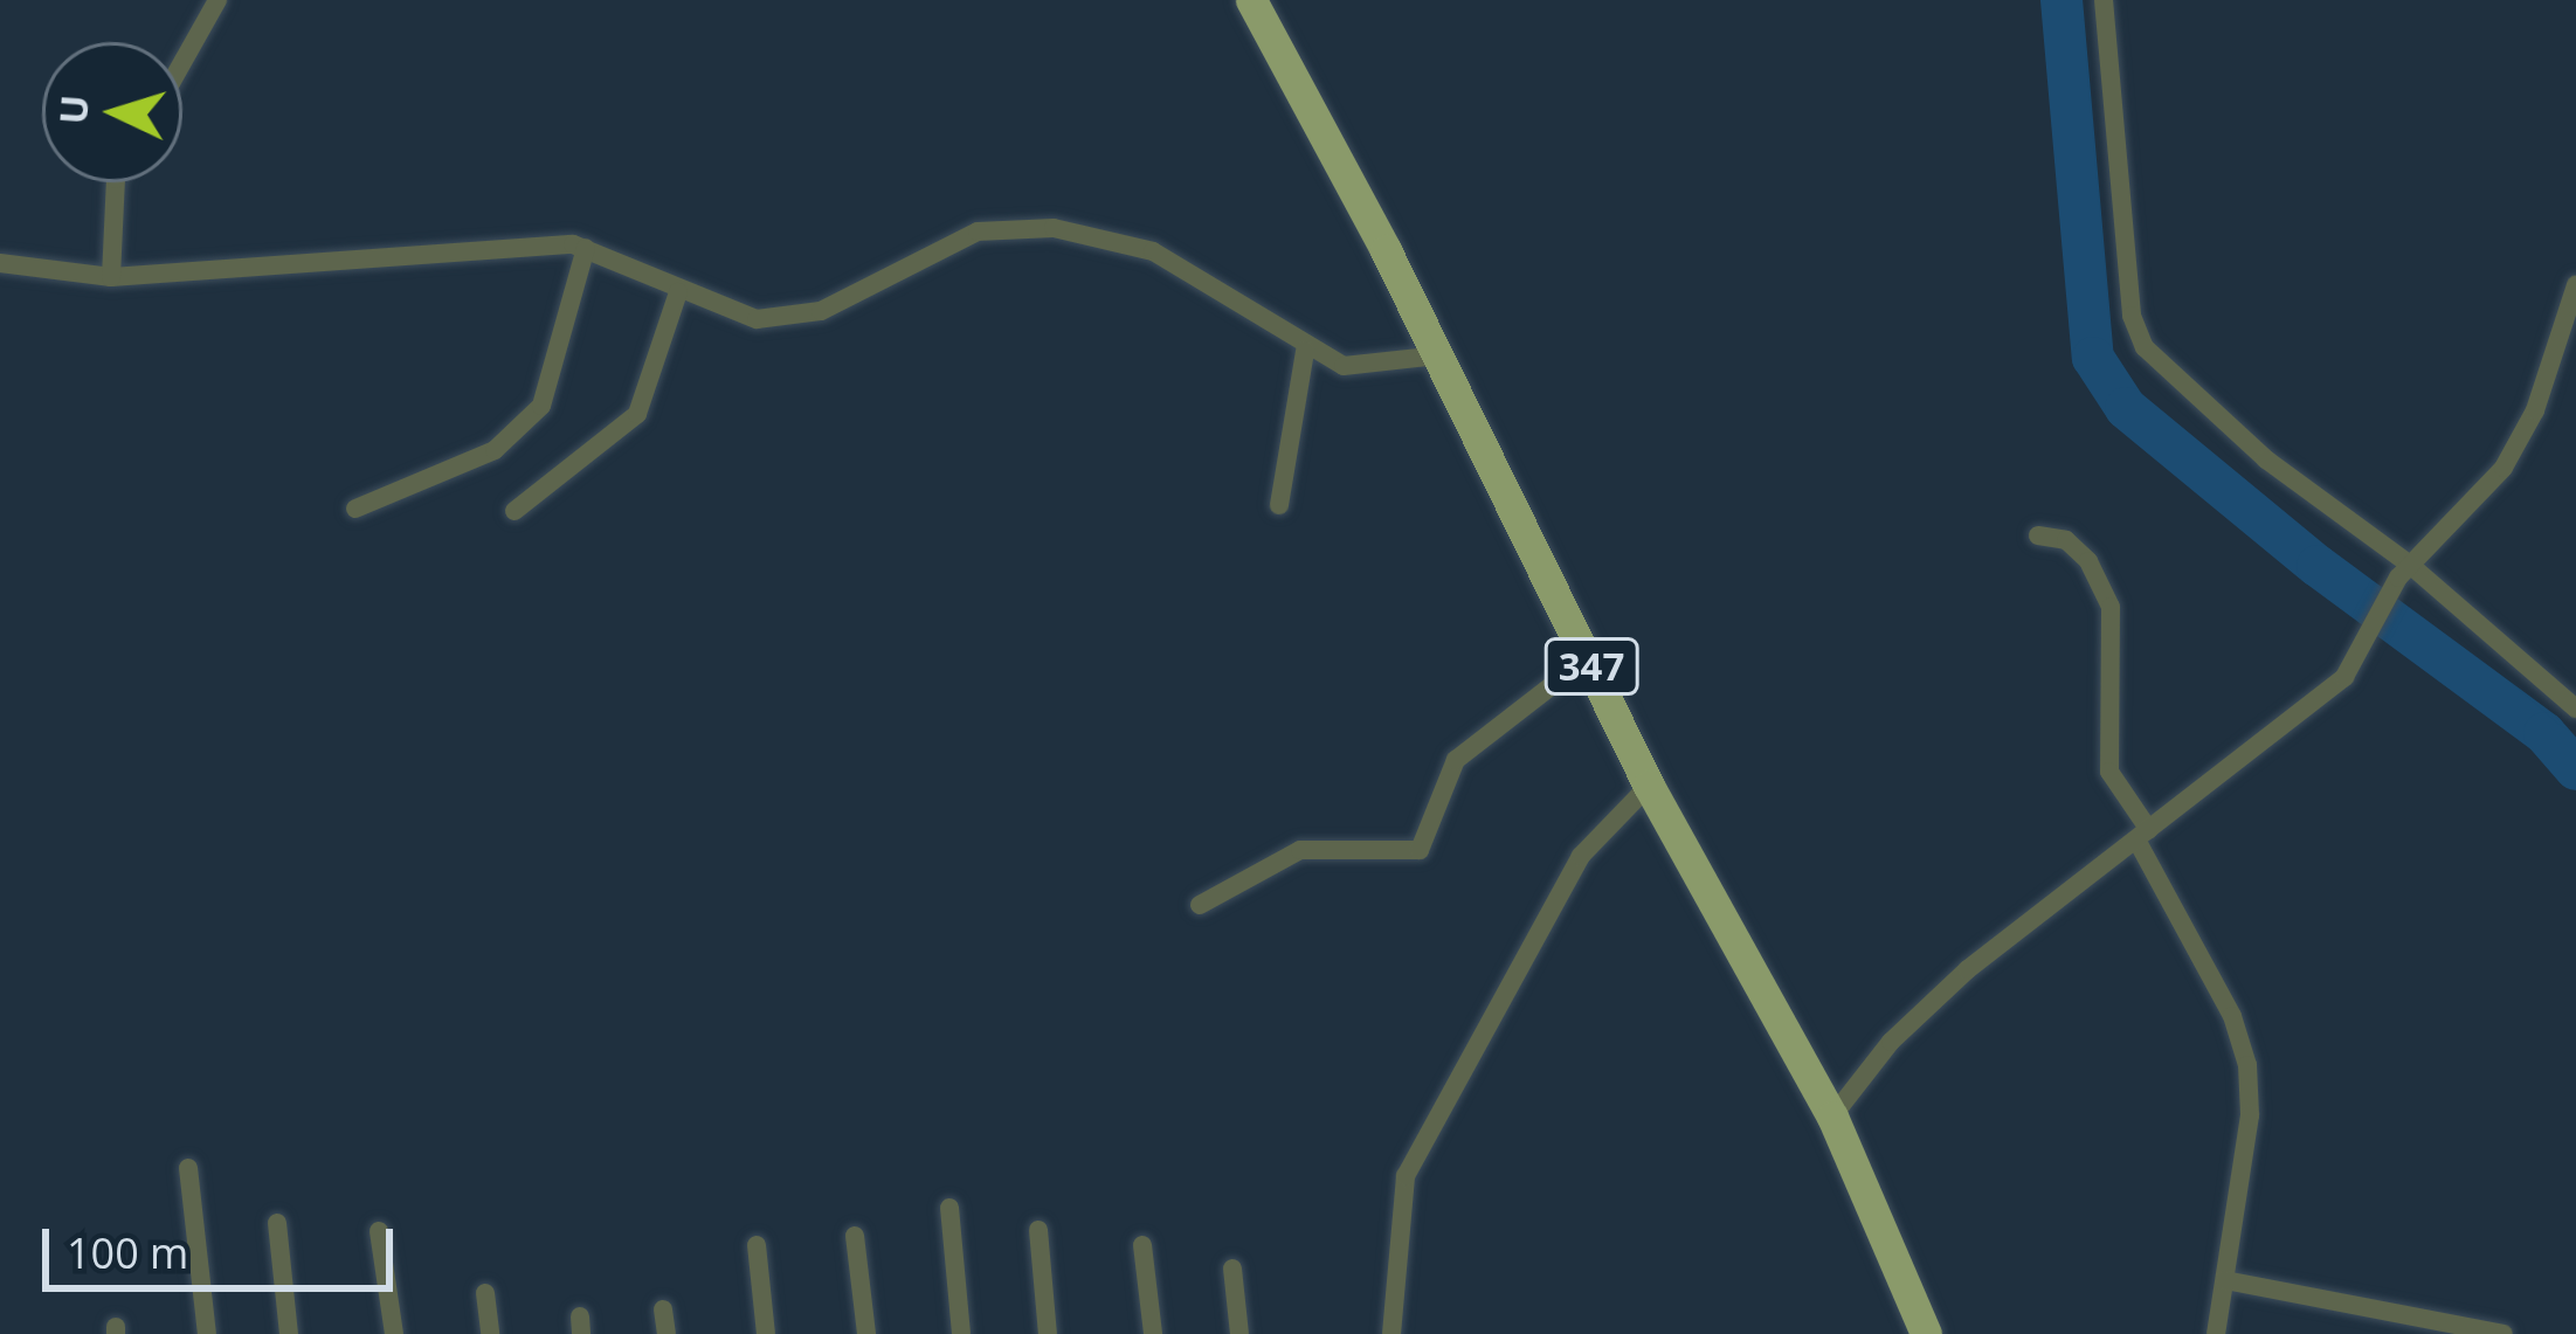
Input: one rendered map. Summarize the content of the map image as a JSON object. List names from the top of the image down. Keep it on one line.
{"streets":{"main road":["347"]},"scale_bar":"100 m","north":"left"}
